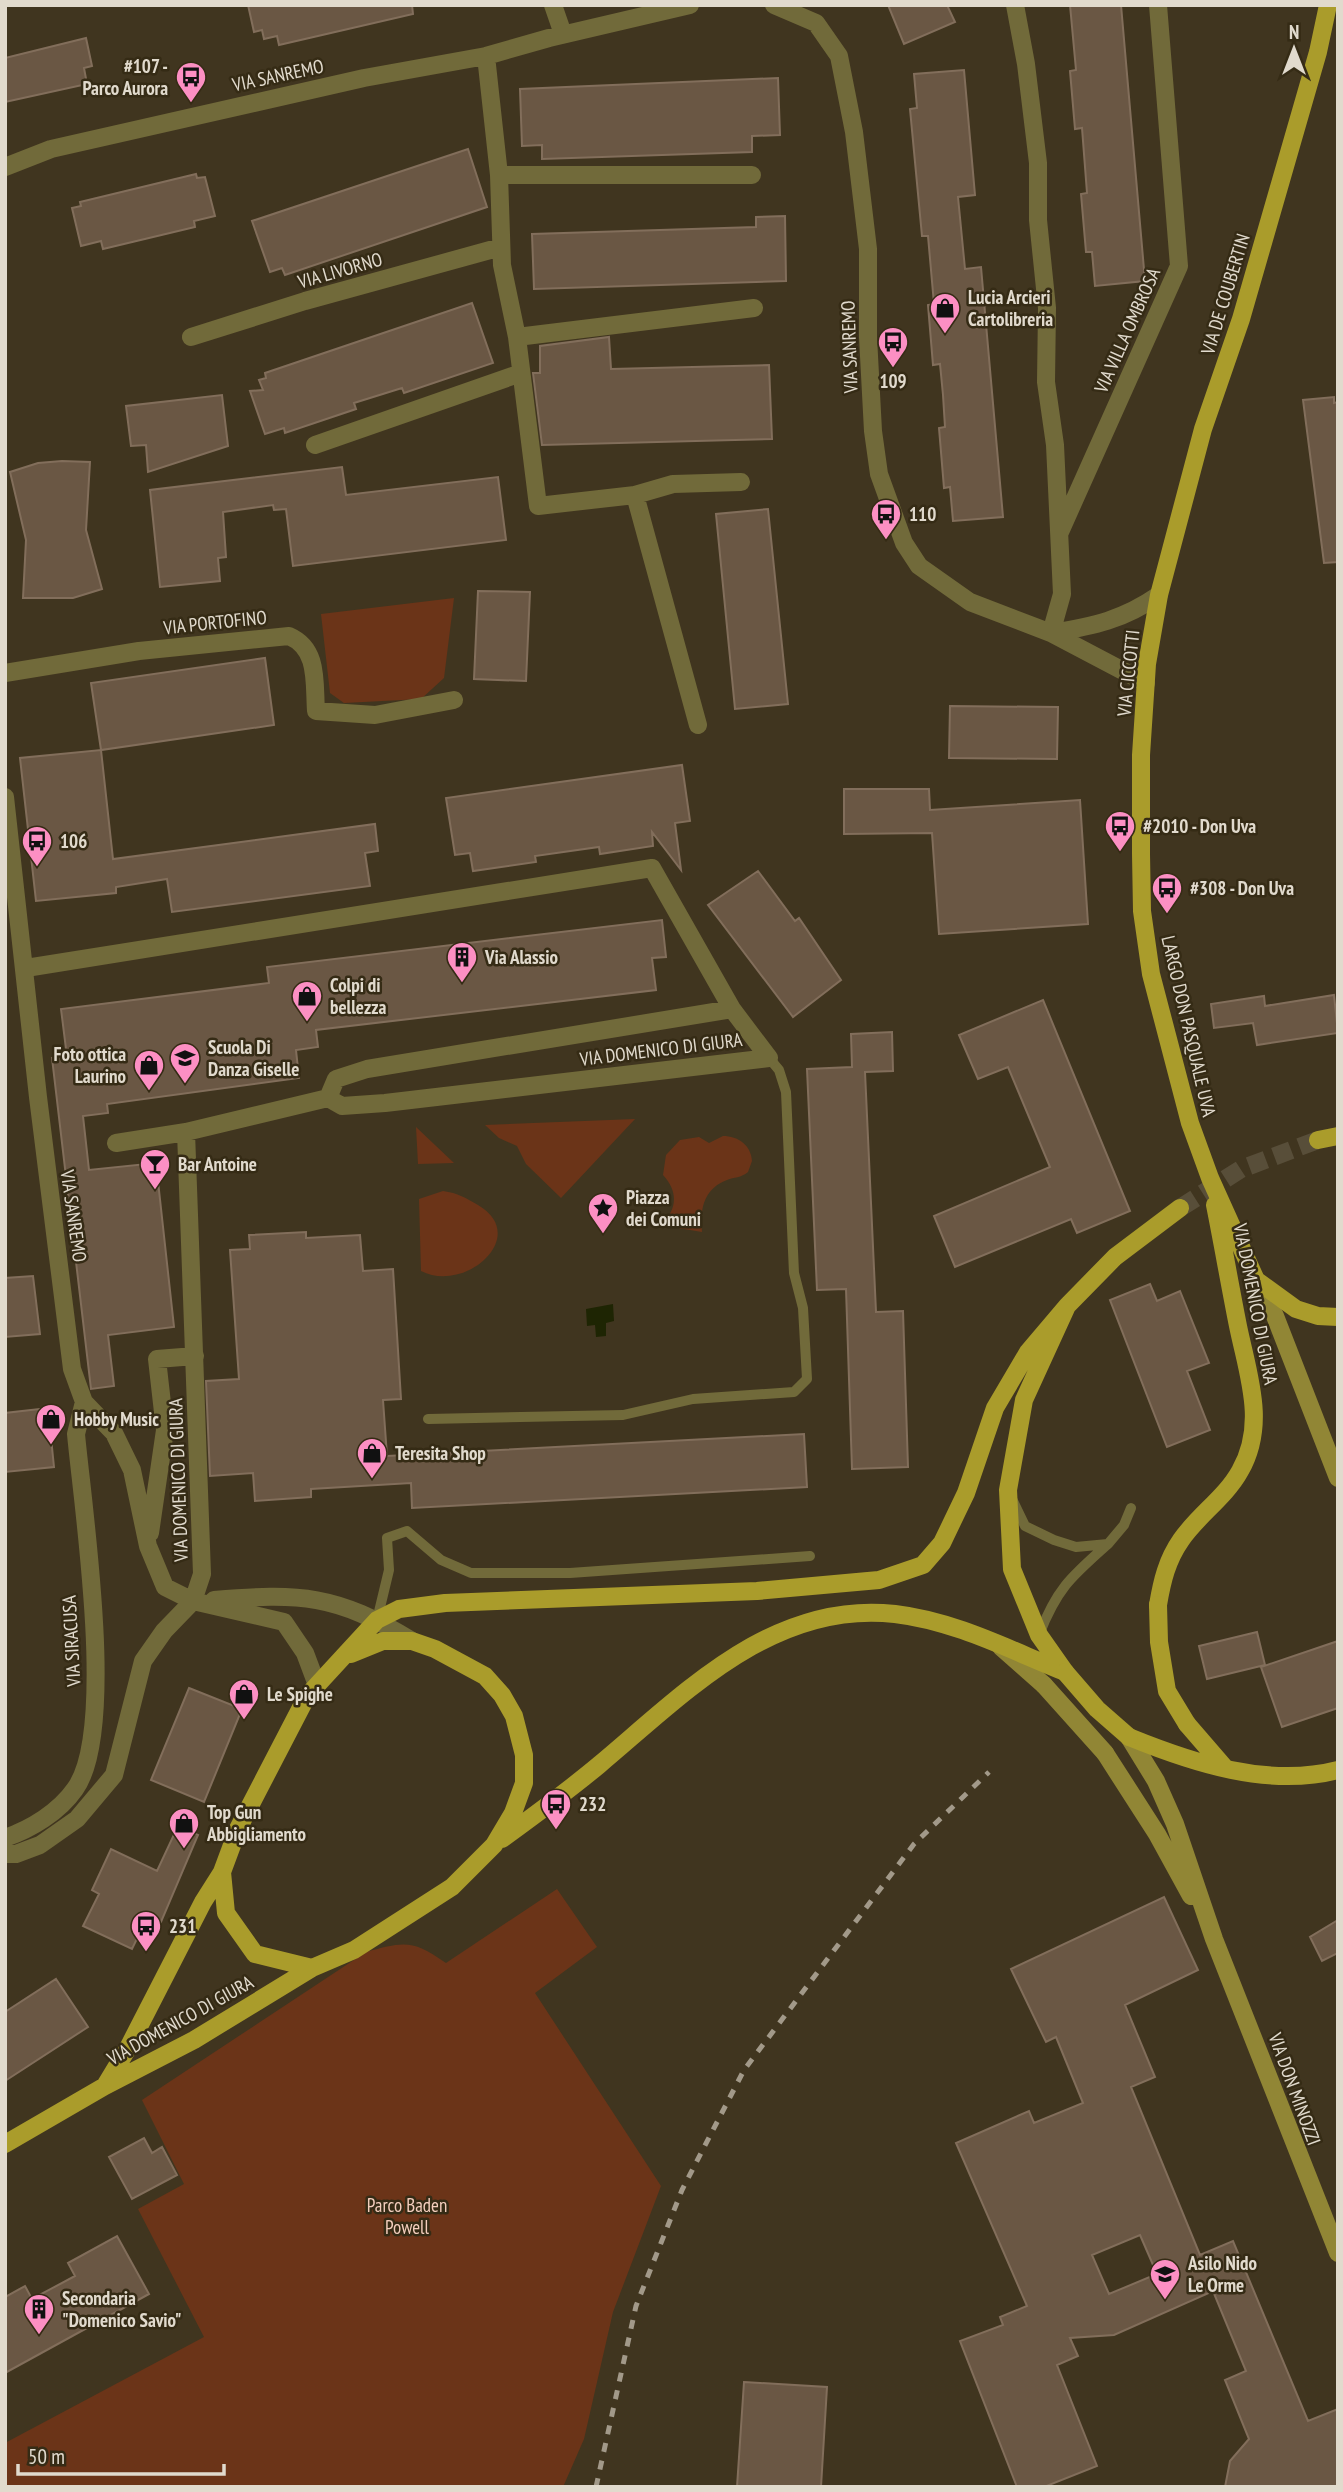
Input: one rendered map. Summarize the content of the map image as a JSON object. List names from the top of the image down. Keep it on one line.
{"streets":{"main road":["VIA DE COUBERTIN","VIA CICCOTTI","LARGO DON PASQUALE UVA","VIA DOMENICO DI GIURA","VIA DON MINOZZI"],"street":["VIA SANREMO","VIA LIVORNO","VIA VILLA OMBROSA","VIA PORTOFINO","VIA SIRACUSA"]},"crossings":[["VIA SANREMO","VIA CICCOTTI"],["VIA SANREMO","VIA DOMENICO DI GIURA"],["VIA SANREMO","VIA SIRACUSA"],["VIA DE COUBERTIN","VIA CICCOTTI"],["VIA CICCOTTI","LARGO DON PASQUALE UVA"],["LARGO DON PASQUALE UVA","VIA DOMENICO DI GIURA"]],"parks":["Parco Baden Powell"],"places":{"bus stop":["#107 - Parco Aurora","109","110","#2010 - Don Uva","106","#308 - Don Uva","232","231"],"shop":["Lucia Arcieri Cartolibreria","Colpi di bellezza","Foto ottica Laurino","Hobby Music","Teresita Shop","Le Spighe","Top Gun Abbigliamento"],"building":["Via Alassio","Secondaria \"Domenico Savio\""],"school or university":["Scuola Di Danza Giselle","Asilo Nido Le Orme"],"bar":["Bar Antoine"],"place":["Piazza dei Comuni"]},"scale_bar":"50 m","north":"top"}
